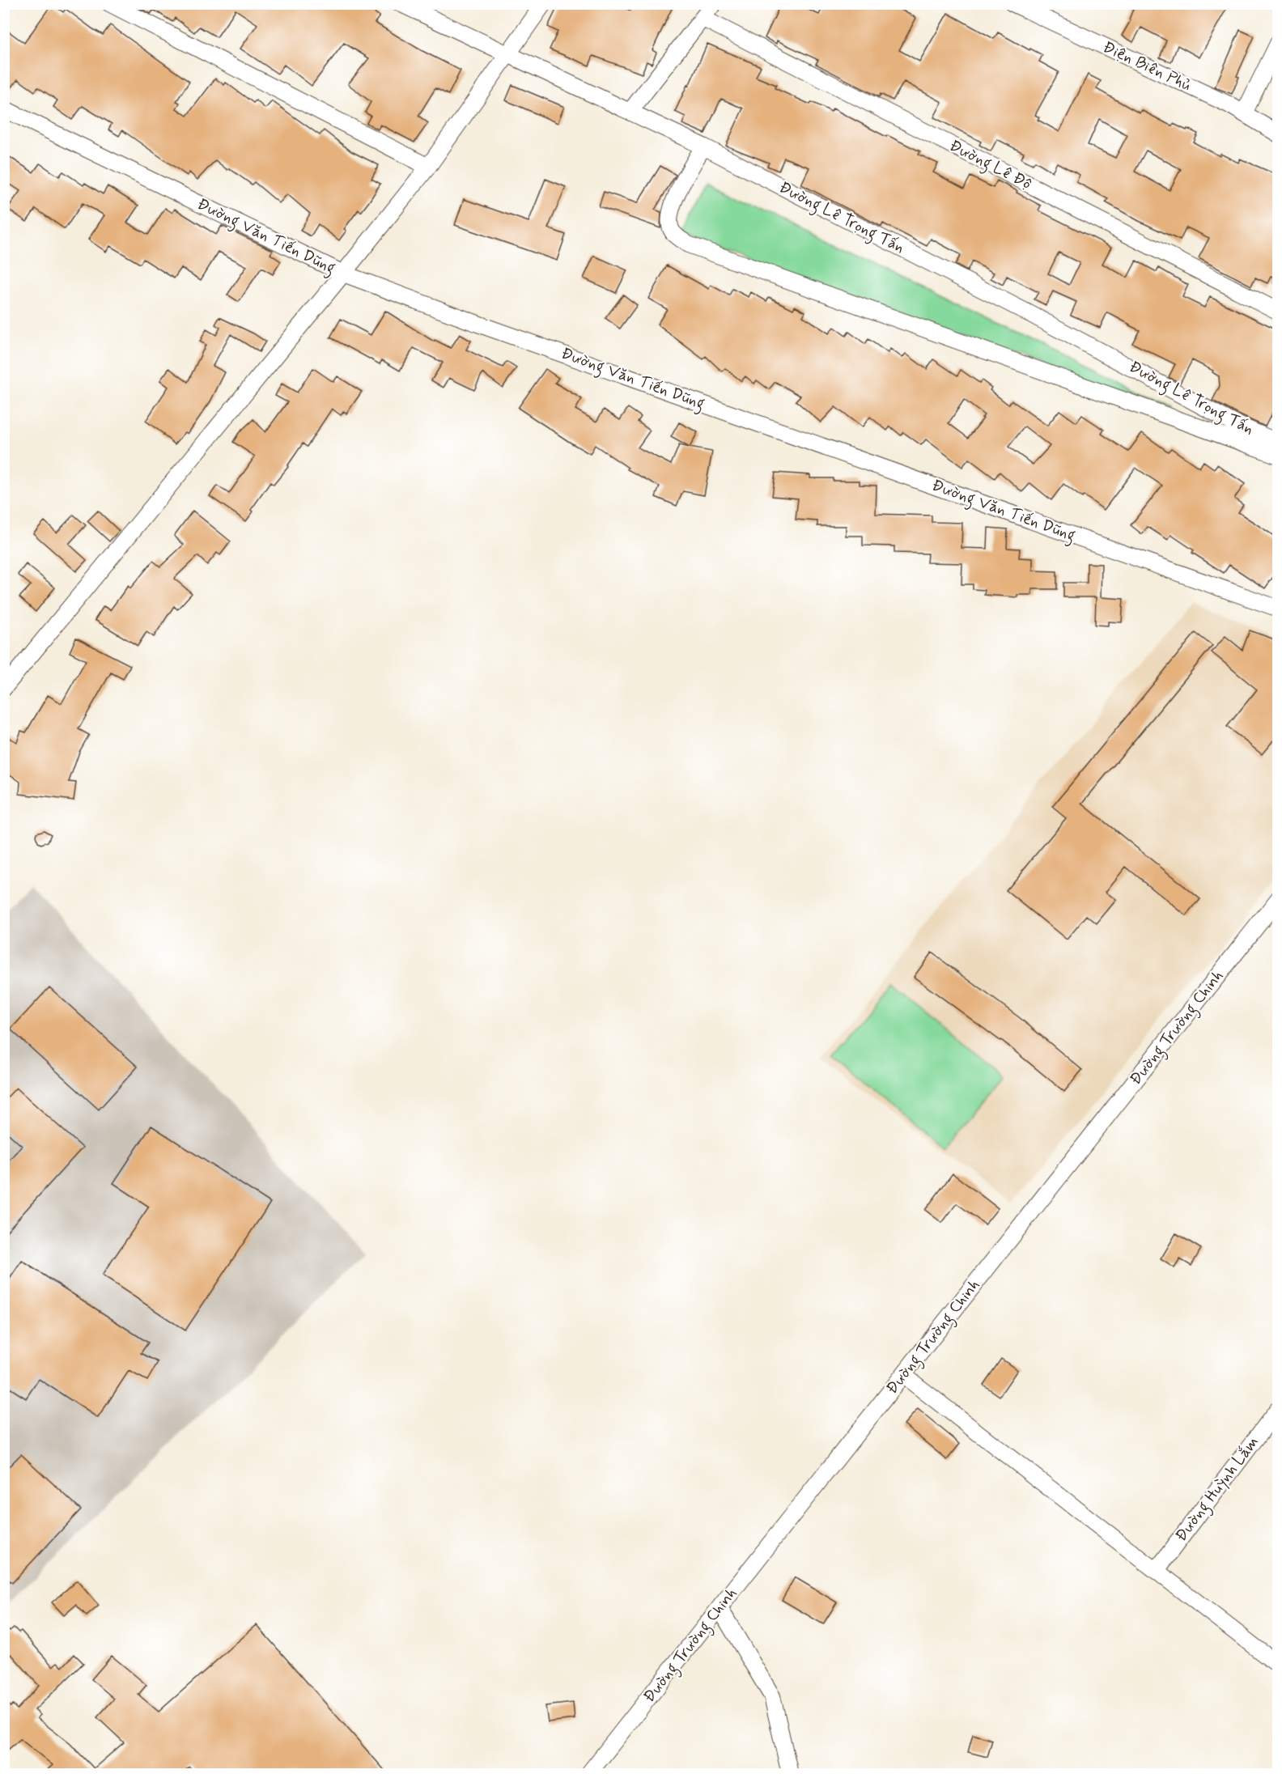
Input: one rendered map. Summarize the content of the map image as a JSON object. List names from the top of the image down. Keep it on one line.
{"streets":{"street":["Điện Biên Phủ","Đường Lê Độ","Đường Lê Trọng Tấn","Đường Văn Tiến Dũng","Đường Trường Chinh","Đường Huỳnh Lắm"]}}
